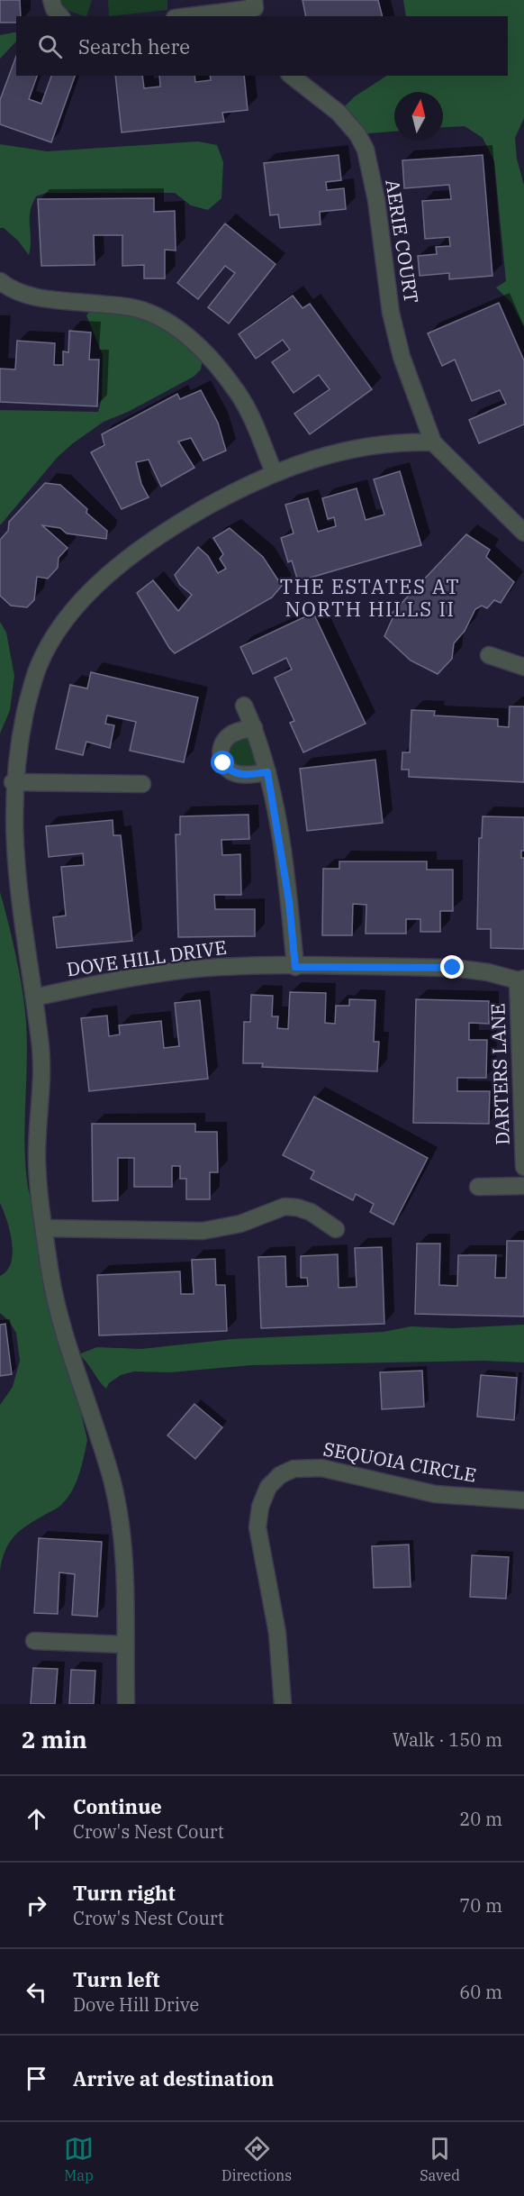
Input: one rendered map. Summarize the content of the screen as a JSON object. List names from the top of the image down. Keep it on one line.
{"streets":{"street":["AERIE COURT","DOVE HILL DRIVE","DARTERS LANE","SEQUOIA CIRCLE"]},"crossings":[["DOVE HILL DRIVE","DARTERS LANE"]],"districts":["THE ESTATES AT NORTH HILLS II"],"north":"top","page":{"search":"Search here","heading":["2 min","Walk · 150 m"],"list":[["Continue","Crow's Nest Court","20 m"],["Turn right","Crow's Nest Court","70 m"],["Turn left","Dove Hill Drive","60 m"],"Arrive at destination"],"nav":["Map","Directions","Saved"]}}
